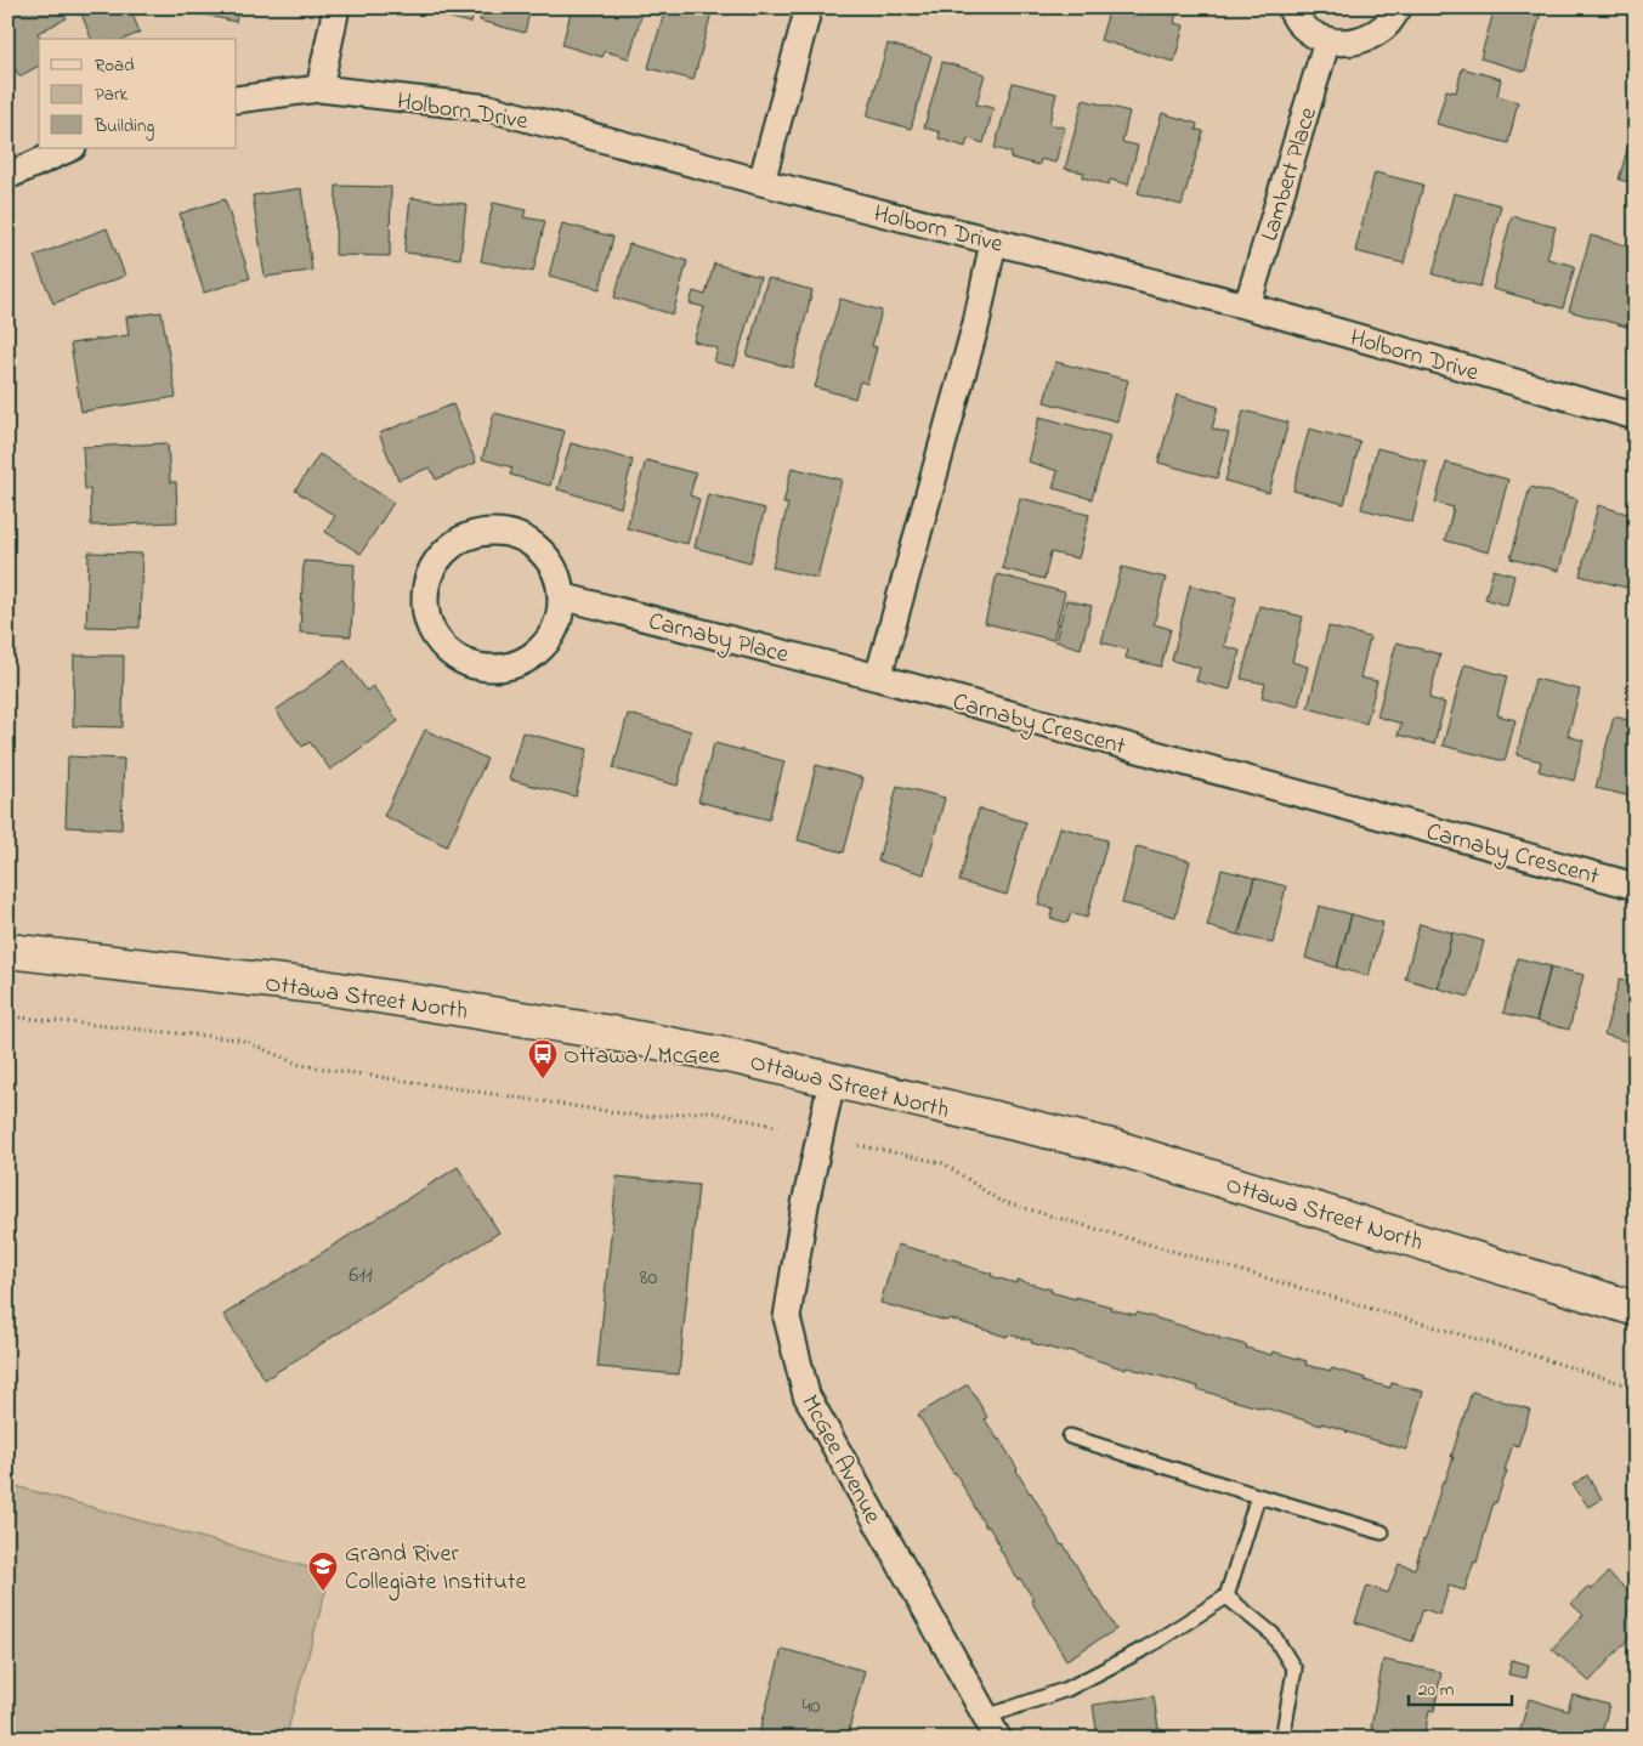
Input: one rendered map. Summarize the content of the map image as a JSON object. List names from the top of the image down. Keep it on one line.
{"streets":{"main road":["Ottawa Street North"],"street":["Holborn Drive","Lambert Place","Carnaby Place","Carnaby Crescent","McGee Avenue"]},"crossings":[["Holborn Drive","Lambert Place"],["Carnaby Place","Carnaby Crescent"],["Ottawa Street North","McGee Avenue"]],"places":{"bus stop":["Ottawa / McGee"],"school or university":["Grand River Collegiate Institute"]},"house_numbers":["611","80","40"],"legend":["Road","Park","Building"],"scale_bar":"20 m"}
